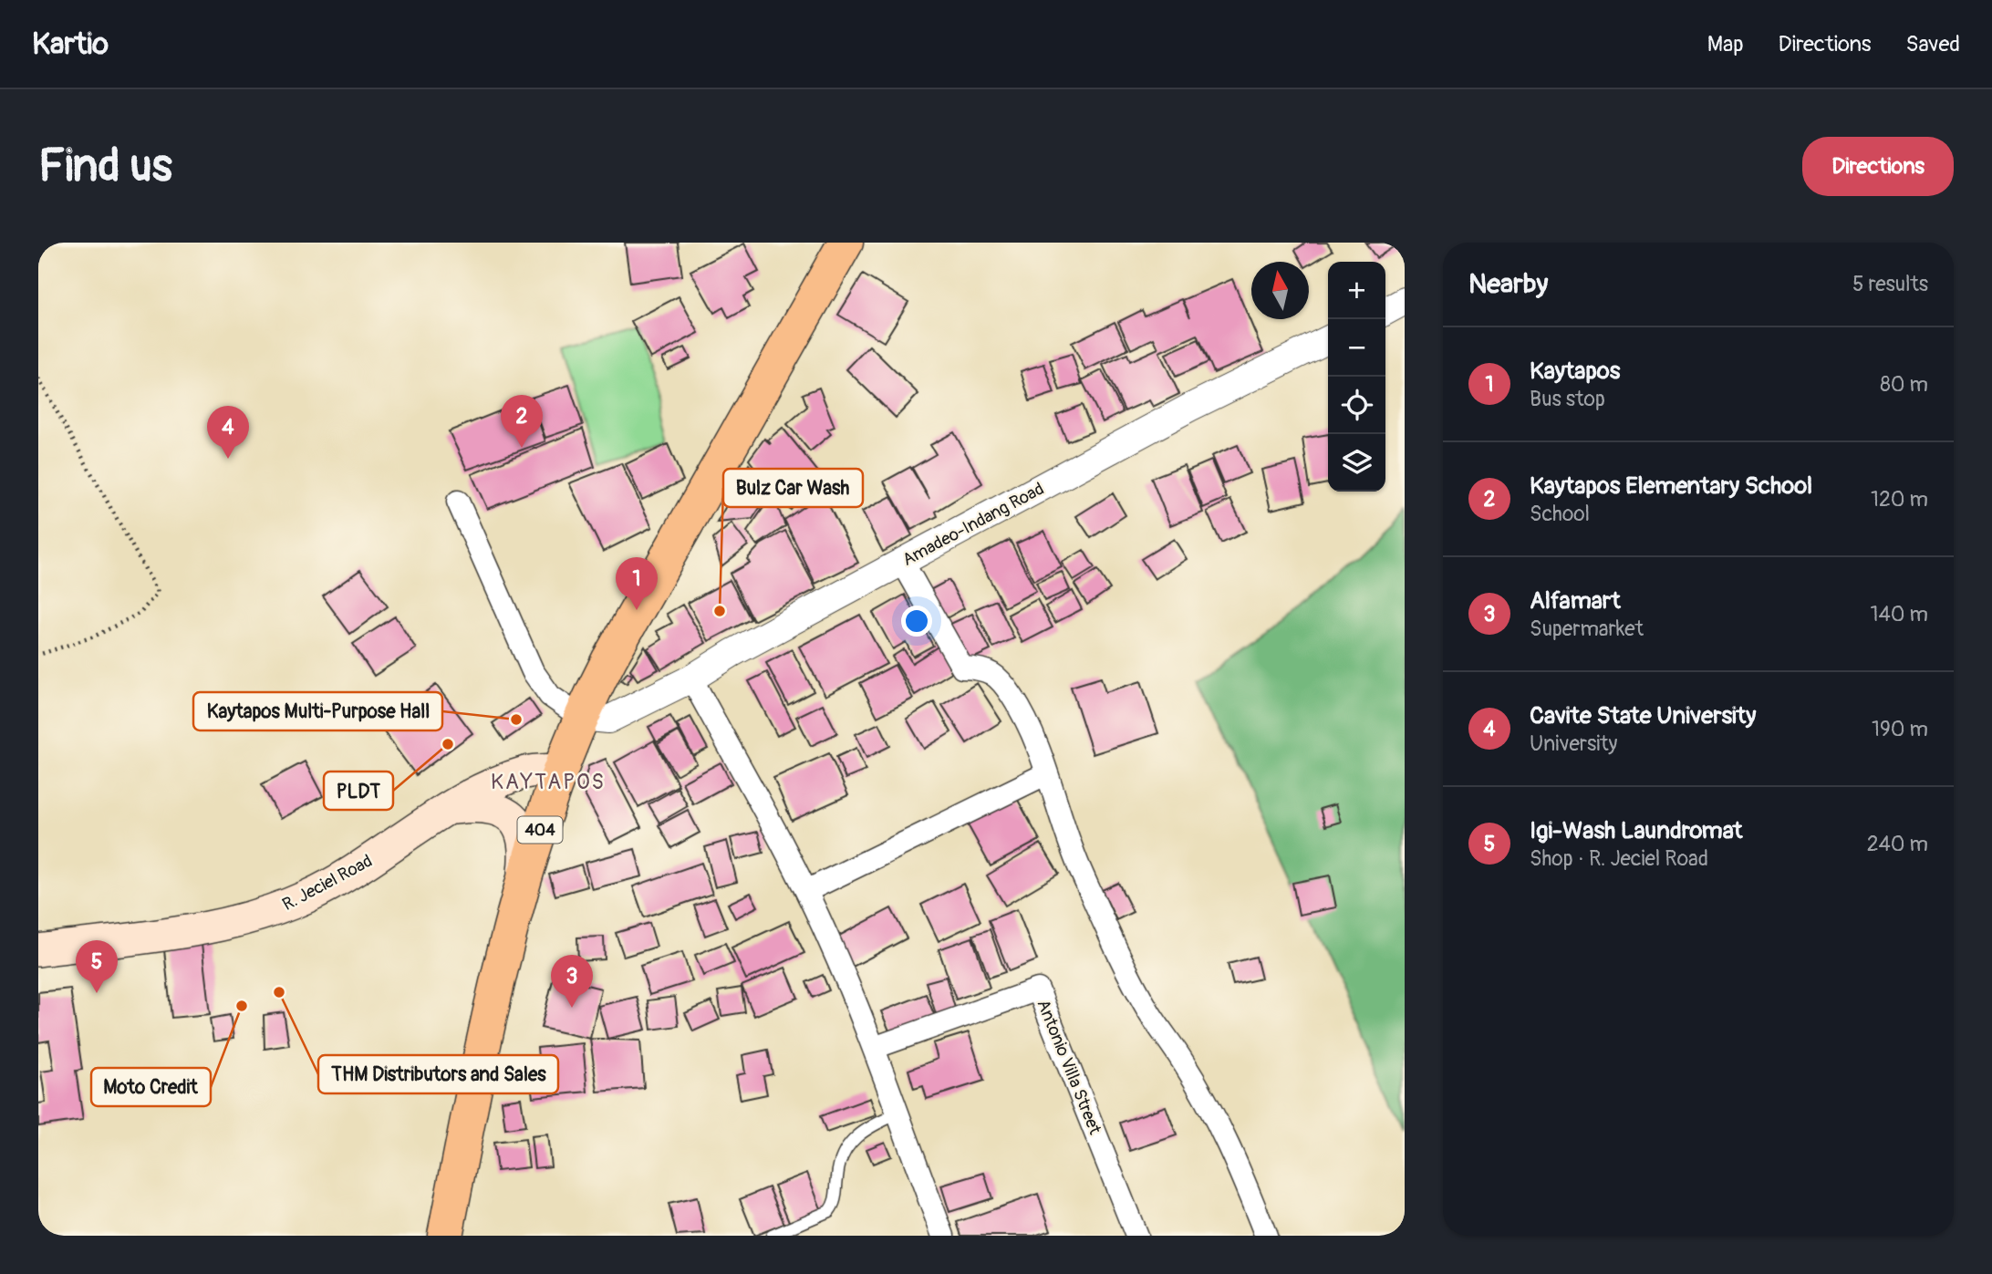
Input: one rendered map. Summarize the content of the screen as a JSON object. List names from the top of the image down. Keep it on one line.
{"streets":{"main road":["404","R. Jeciel Road"],"street":["Amadeo-Indang Road","Antonio Villa Street"]},"crossings":[["Amadeo-Indang Road","404"],["404","R. Jeciel Road"]],"districts":["KAYTAPOS"],"places":["Bulz Car Wash","Kaytapos Multi-Purpose Hall","PLDT","THM Distributors and Sales","Moto Credit"],"north":"top","page":{"header":"Kartio","nav":["Map","Directions","Saved"],"buttons":"Directions","title":"Find us","heading":["Nearby","5 results"],"map_buttons":["+","−"],"list":[{"mark":"1","name":"Kaytapos","note":"Bus stop","value":"80 m"},{"mark":"2","name":"Kaytapos Elementary School","note":"School","value":"120 m"},{"mark":"3","name":"Alfamart","note":"Supermarket","value":"140 m"},{"mark":"4","name":"Cavite State University","note":"University","value":"190 m"},{"mark":"5","name":"Igi-Wash Laundromat","note":"Shop · R. Jeciel Road","value":"240 m"}],"pins":["2","4","1","5","3"]}}
